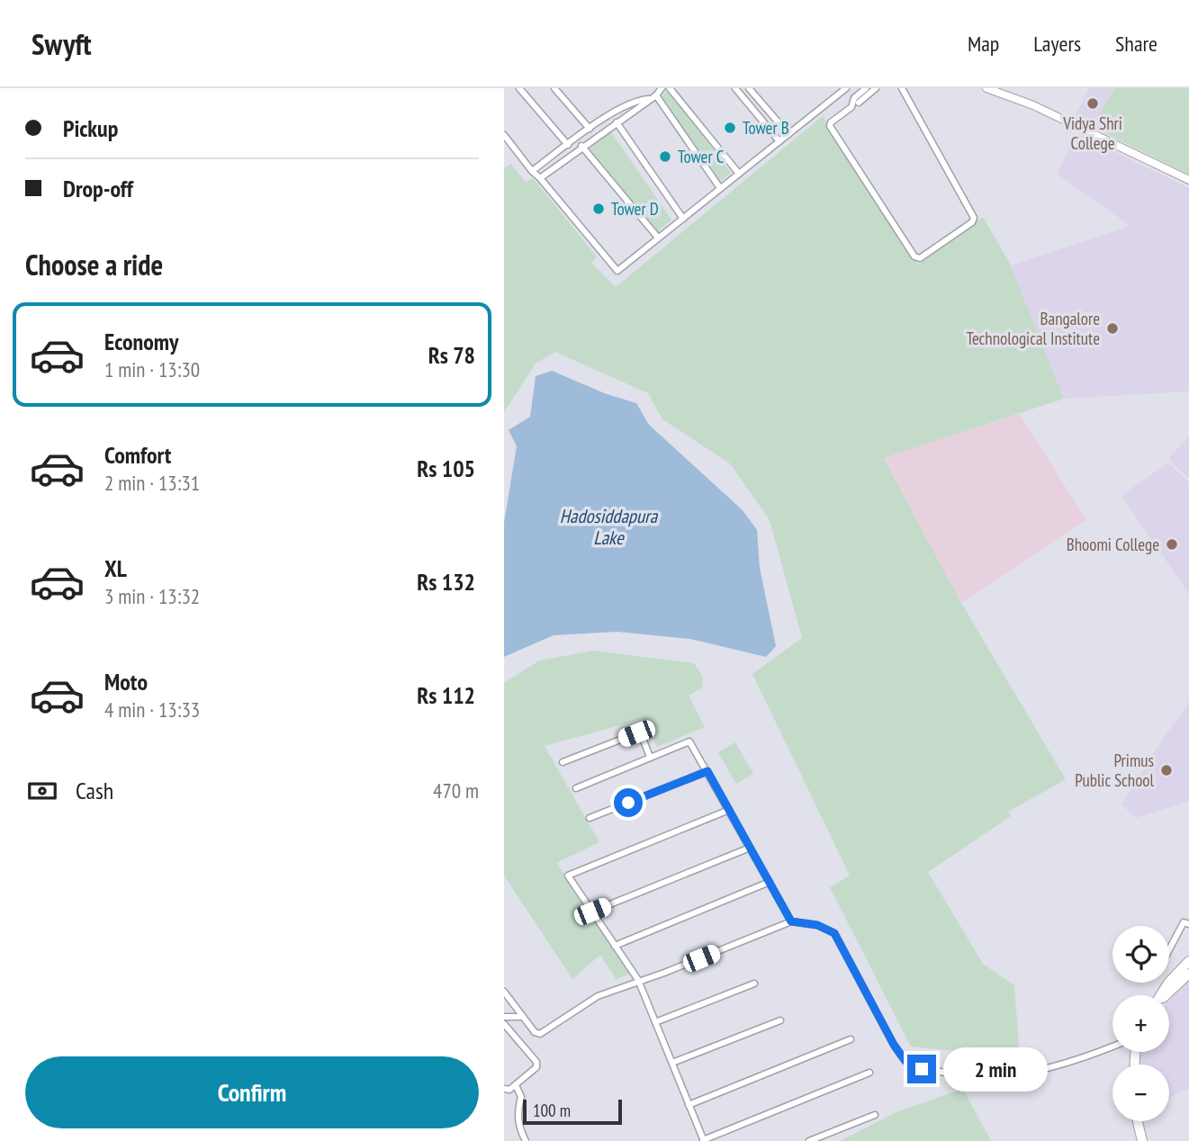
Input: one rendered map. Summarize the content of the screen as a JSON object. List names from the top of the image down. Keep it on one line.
{"water":["Hadosiddapura Lake"],"places":["Vidya Shri College","Tower B","Tower C","Tower D","Bangalore Technological Institute","Bhoomi College","Primus Public School"],"scale_bar":"100 m","page":{"header":"Swyft","nav":["Map","Layers","Share"],"banner":["Pickup","Drop-off"],"heading":"Choose a ride","list":[{"name":"Economy","note":"1 min · 13:30","value":"Rs 78"},{"name":"Comfort","note":"2 min · 13:31","value":"Rs 105"},{"name":"XL","note":"3 min · 13:32","value":"Rs 132"},{"name":"Moto","note":"4 min · 13:33","value":"Rs 112"}],"pay":["Cash","470 m"],"map_buttons":["+","−"],"buttons":"Confirm","bubble":"2 min","scale":"100 m"}}
